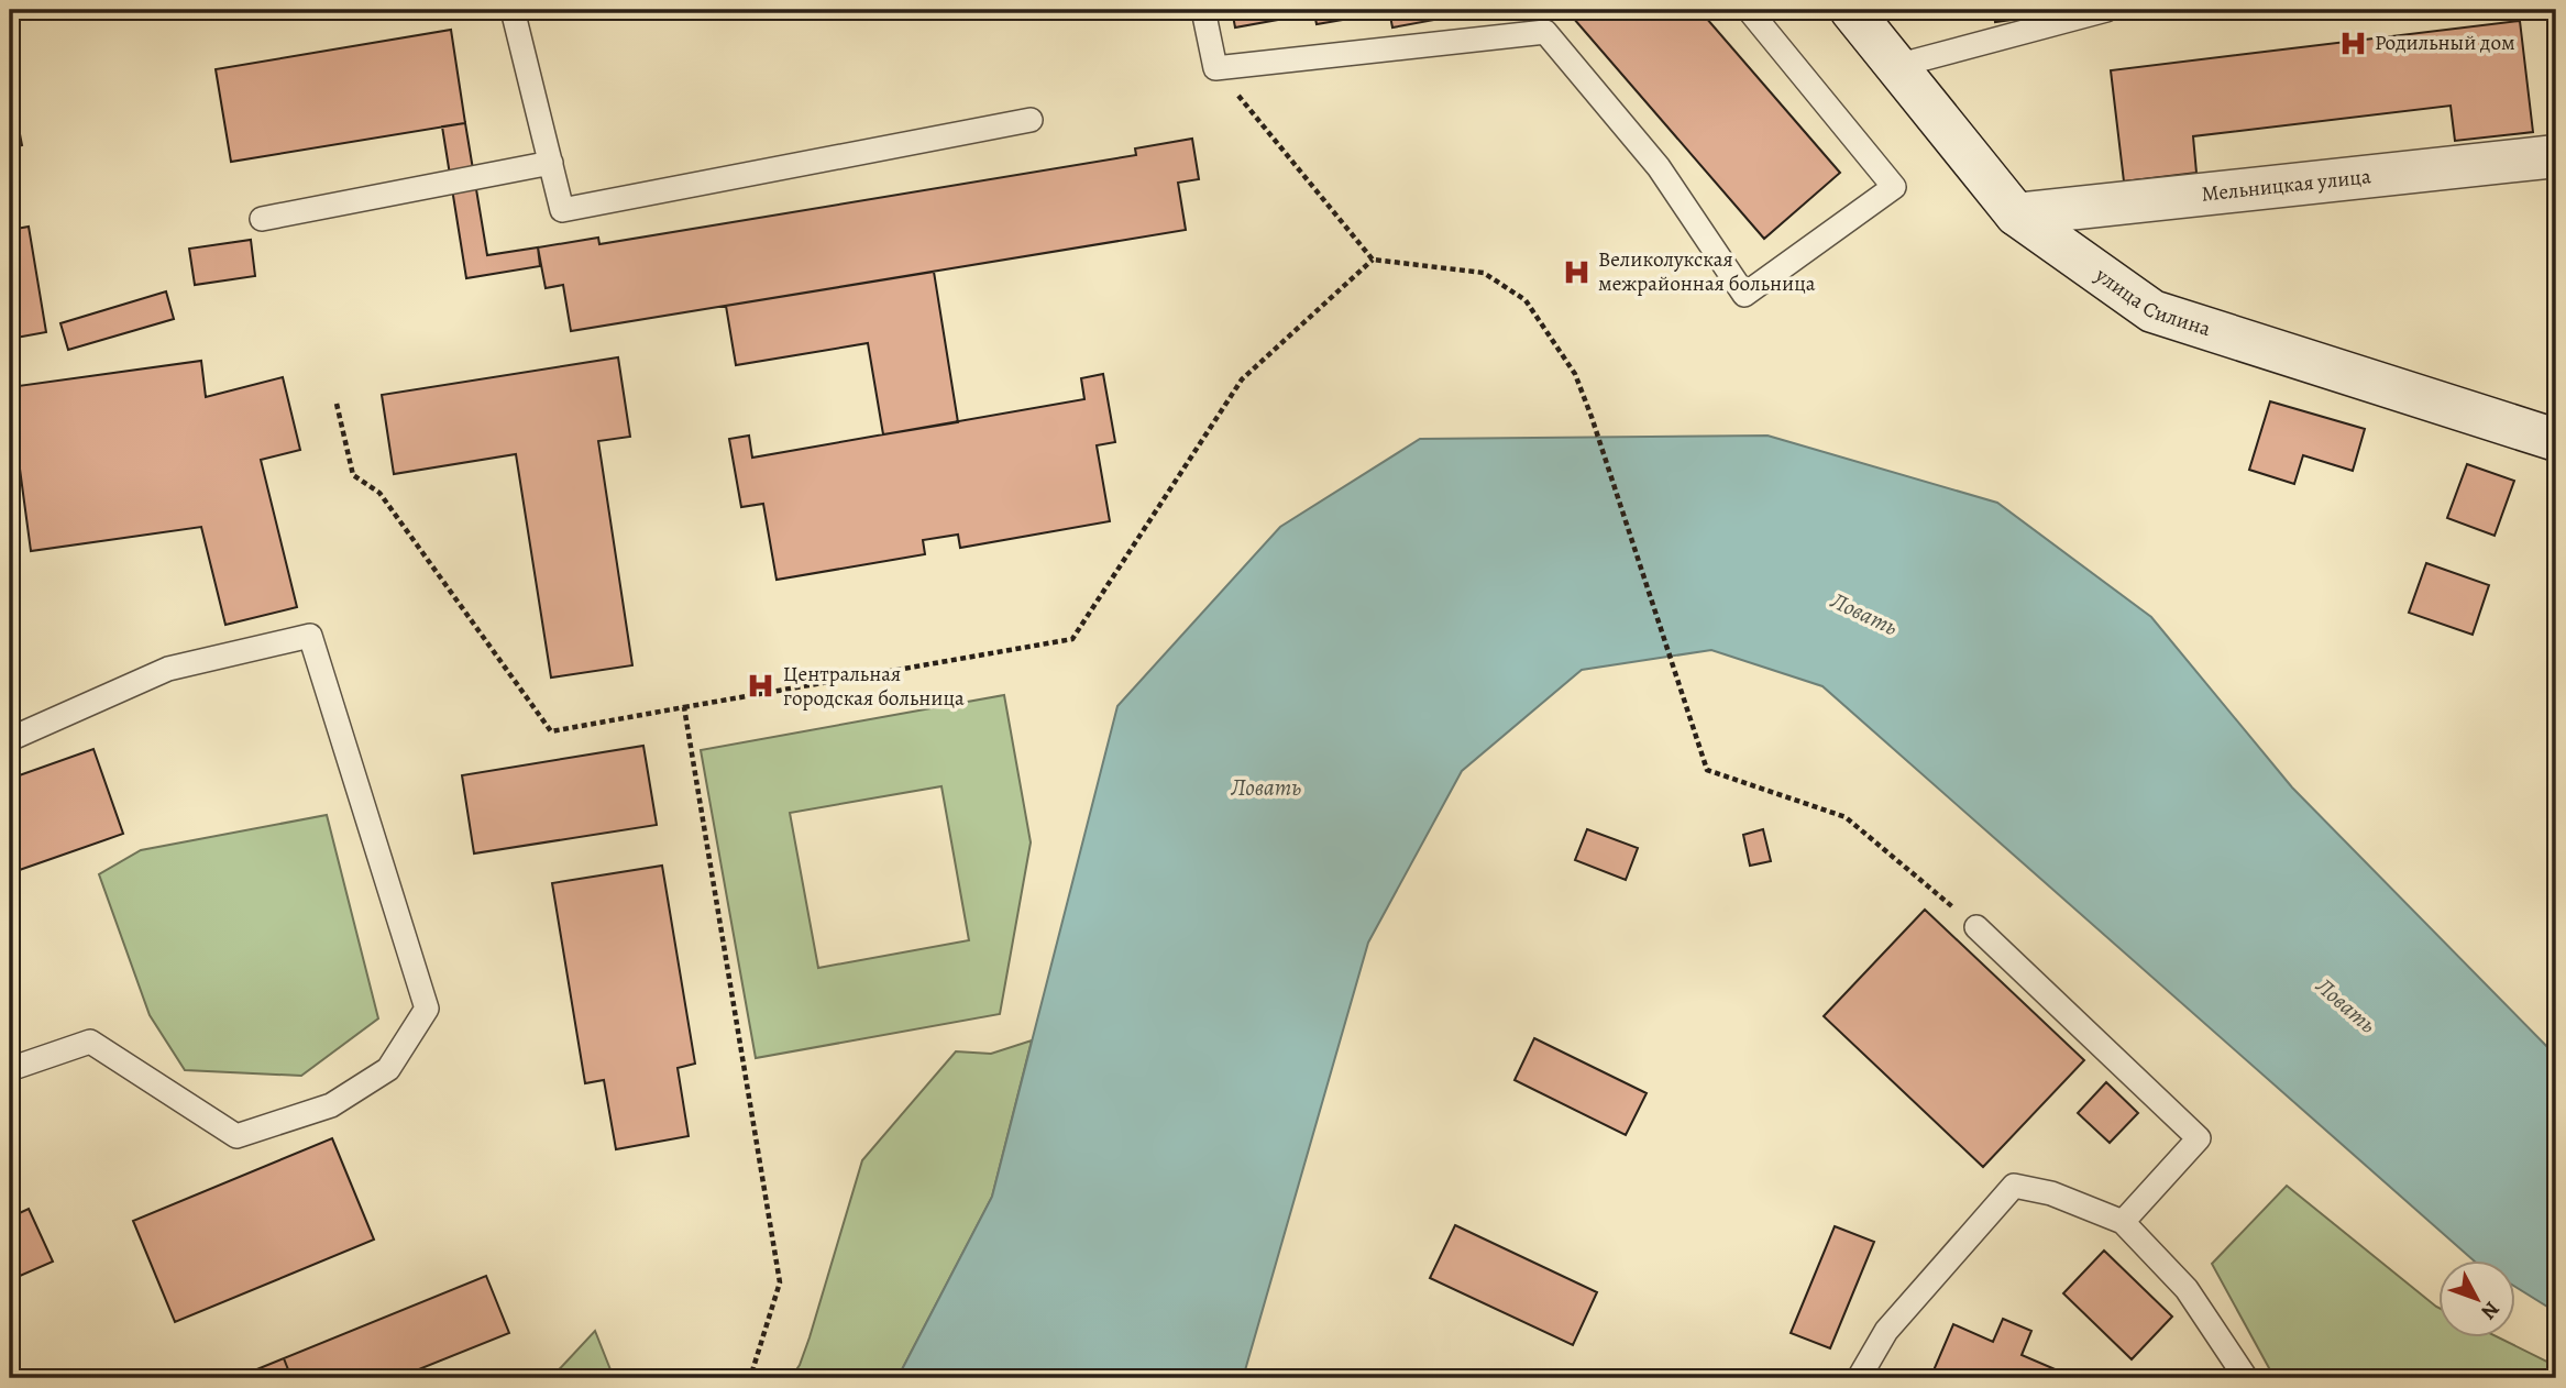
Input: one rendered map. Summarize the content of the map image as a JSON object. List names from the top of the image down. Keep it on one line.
{"streets":{"street":["Мельницкая улица","улица Силина"]},"crossings":[["Мельницкая улица","улица Силина"]],"water":["Ловать"],"places":{"hospital":["Родильный дом","Великолукская межрайонная больница","Центральная городская больница"]},"north":"bottom right"}
